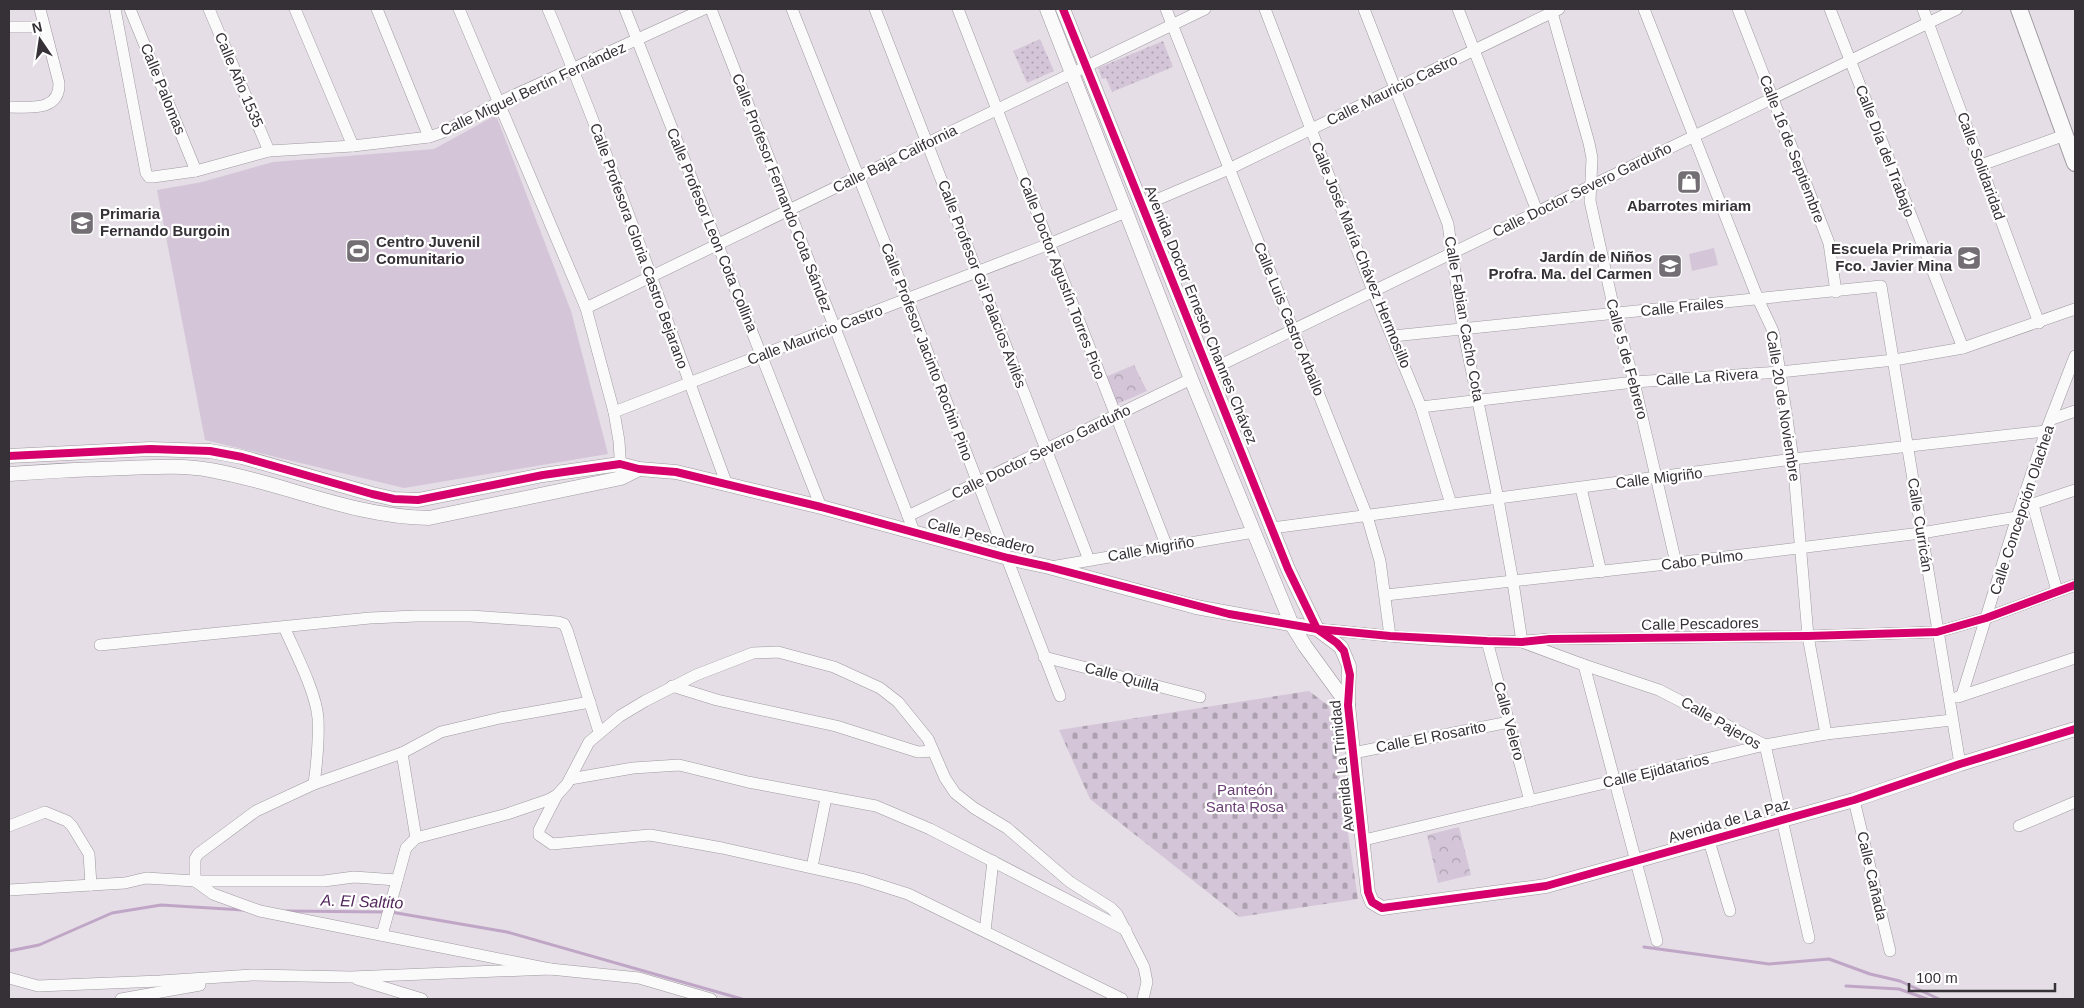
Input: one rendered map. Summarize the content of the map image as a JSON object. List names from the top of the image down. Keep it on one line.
{"streets":{"street":["Calle Año 1535","Calle Palomas","Calle Miguel Bertín Fernández","Calle Mauricio Castro","Calle 16 de Septiembre","Calle Día del Trabajo","Calle Baja California","Calle Solidaridad","Calle Doctor Severo Garduño","Calle Profesor Fernando Cota Sández","Calle Profesor Leon Cota Collina","Calle Profesora Gloria Castro Bejarano","Calle José María Chávez Hermosillo","Calle Doctor Agustín Torres Pico","Calle Profesor Gil Palacios Avilés","Calle Frailes","Avenida Doctor Ernesto Channes Chávez","Calle Luis Castro Arballo","Calle Fabian Cacho Cota","Calle Profesor Jacinto Rochin Pino","Calle 5 de Febrero","Calle La Rivera","Calle 20 de Noviembre","Calle Migriño","Calle Concepción Olachea","Calle Curricán","Calle Pescadero","Cabo Pulmo","Calle Pescadores","Calle Quilla","Calle Velero","Calle Pajeros","Calle El Rosarito","Avenida La Trinidad","Calle Ejidatarios","Avenida de La Paz","Calle Cañada"]},"crossings":[["Calle Año 1535","Calle Miguel Bertín Fernández"],["Calle Palomas","Calle Miguel Bertín Fernández"],["Calle Miguel Bertín Fernández","Calle Profesor Leon Cota Collina"],["Calle Miguel Bertín Fernández","Calle Profesora Gloria Castro Bejarano"],["Calle Mauricio Castro","Calle Profesor Fernando Cota Sández"],["Calle Mauricio Castro","Calle Profesor Leon Cota Collina"],["Calle Mauricio Castro","Calle Profesora Gloria Castro Bejarano"],["Calle Mauricio Castro","Calle José María Chávez Hermosillo"],["Calle Mauricio Castro","Calle Doctor Agustín Torres Pico"],["Calle Mauricio Castro","Calle Profesor Gil Palacios Avilés"],["Calle Mauricio Castro","Avenida Doctor Ernesto Channes Chávez"],["Calle Mauricio Castro","Calle Luis Castro Arballo"],["Calle Mauricio Castro","Calle Fabian Cacho Cota"],["Calle Mauricio Castro","Calle Profesor Jacinto Rochin Pino"],["Calle Mauricio Castro","Calle 5 de Febrero"],["Calle 16 de Septiembre","Calle Doctor Severo Garduño"],["Calle 16 de Septiembre","Calle Frailes"],["Calle Día del Trabajo","Calle Doctor Severo Garduño"],["Calle Día del Trabajo","Calle La Rivera"],["Calle Baja California","Calle Profesor Fernando Cota Sández"],["Calle Baja California","Calle Profesor Leon Cota Collina"],["Calle Baja California","Calle Profesora Gloria Castro Bejarano"],["Calle Baja California","Calle Doctor Agustín Torres Pico"],["Calle Baja California","Calle Profesor Gil Palacios Avilés"],["Calle Baja California","Avenida Doctor Ernesto Channes Chávez"],["Calle Baja California","Calle Luis Castro Arballo"],["Calle Baja California","Calle Profesor Jacinto Rochin Pino"],["Calle Solidaridad","Calle Doctor Severo Garduño"],["Calle Solidaridad","Calle La Rivera"],["Calle Doctor Severo Garduño","Calle Profesor Fernando Cota Sández"],["Calle Doctor Severo Garduño","Calle José María Chávez Hermosillo"],["Calle Doctor Severo Garduño","Calle Doctor Agustín Torres Pico"],["Calle Doctor Severo Garduño","Calle Profesor Gil Palacios Avilés"],["Calle Doctor Severo Garduño","Avenida Doctor Ernesto Channes Chávez"],["Calle Doctor Severo Garduño","Calle Luis Castro Arballo"],["Calle Doctor Severo Garduño","Calle Fabian Cacho Cota"],["Calle Doctor Severo Garduño","Calle Profesor Jacinto Rochin Pino"],["Calle Doctor Severo Garduño","Calle 5 de Febrero"],["Calle Doctor Severo Garduño","Calle 20 de Noviembre"],["Calle Profesor Leon Cota Collina","Calle Pescadero"],["Calle Profesora Gloria Castro Bejarano","Calle Pescadero"],["Calle José María Chávez Hermosillo","Calle Frailes"],["Calle José María Chávez Hermosillo","Calle La Rivera"],["Calle José María Chávez Hermosillo","Calle Migriño"],["Calle Doctor Agustín Torres Pico","Calle Migriño"],["Calle Profesor Gil Palacios Avilés","Calle Migriño"],["Calle Frailes","Calle Fabian Cacho Cota"],["Calle Frailes","Calle 5 de Febrero"],["Calle Frailes","Calle 20 de Noviembre"],["Calle Frailes","Calle Curricán"],["Avenida Doctor Ernesto Channes Chávez","Calle Migriño"],["Avenida Doctor Ernesto Channes Chávez","Calle Pescadero"],["Avenida Doctor Ernesto Channes Chávez","Calle Pescadores"],["Avenida Doctor Ernesto Channes Chávez","Avenida La Trinidad"],["Calle Luis Castro Arballo","Calle Migriño"],["Calle Luis Castro Arballo","Cabo Pulmo"],["Calle Luis Castro Arballo","Calle Pescadores"],["Calle Fabian Cacho Cota","Calle La Rivera"],["Calle Fabian Cacho Cota","Calle Migriño"],["Calle Fabian Cacho Cota","Cabo Pulmo"],["Calle Fabian Cacho Cota","Calle Pescadores"],["Calle Fabian Cacho Cota","Calle Pajeros"],["Calle Profesor Jacinto Rochin Pino","Calle Pescadero"],["Calle Profesor Jacinto Rochin Pino","Calle Quilla"],["Calle 5 de Febrero","Calle La Rivera"],["Calle 5 de Febrero","Calle Migriño"],["Calle 5 de Febrero","Cabo Pulmo"],["Calle La Rivera","Calle 20 de Noviembre"],["Calle La Rivera","Calle Curricán"],["Calle 20 de Noviembre","Calle Migriño"],["Calle 20 de Noviembre","Cabo Pulmo"],["Calle 20 de Noviembre","Calle Pescadores"],["Calle 20 de Noviembre","Calle Ejidatarios"],["Calle Migriño","Calle Concepción Olachea"],["Calle Migriño","Calle Curricán"],["Calle Migriño","Calle Pescadero"],["Calle Concepción Olachea","Cabo Pulmo"],["Calle Concepción Olachea","Calle Pescadores"],["Calle Curricán","Cabo Pulmo"],["Calle Curricán","Calle Pescadores"],["Calle Curricán","Calle Ejidatarios"],["Calle Curricán","Avenida de La Paz"],["Calle Pescadero","Calle Pescadores"],["Calle Pescadero","Avenida La Trinidad"],["Calle Pescadores","Calle Velero"],["Calle Pescadores","Calle Pajeros"],["Calle Pescadores","Avenida La Trinidad"],["Calle Velero","Calle El Rosarito"],["Calle Velero","Calle Ejidatarios"],["Calle Pajeros","Calle Ejidatarios"],["Calle Pajeros","Avenida de La Paz"],["Calle El Rosarito","Avenida La Trinidad"],["Avenida La Trinidad","Calle Ejidatarios"],["Avenida La Trinidad","Avenida de La Paz"],["Avenida de La Paz","Calle Cañada"]],"water":["A. El Saltito"],"parks":["Panteón Santa Rosa"],"places":{"shop":["Abarrotes miriam"],"school or university":["Primaria Fernando Burgoin","Escuela Primaria Fco. Javier Mina","Jardín de Niños Profra. Ma. del Carmen"],"sports":["Centro Juvenil Comunitario"]},"scale_bar":"100 m","north":"top"}
